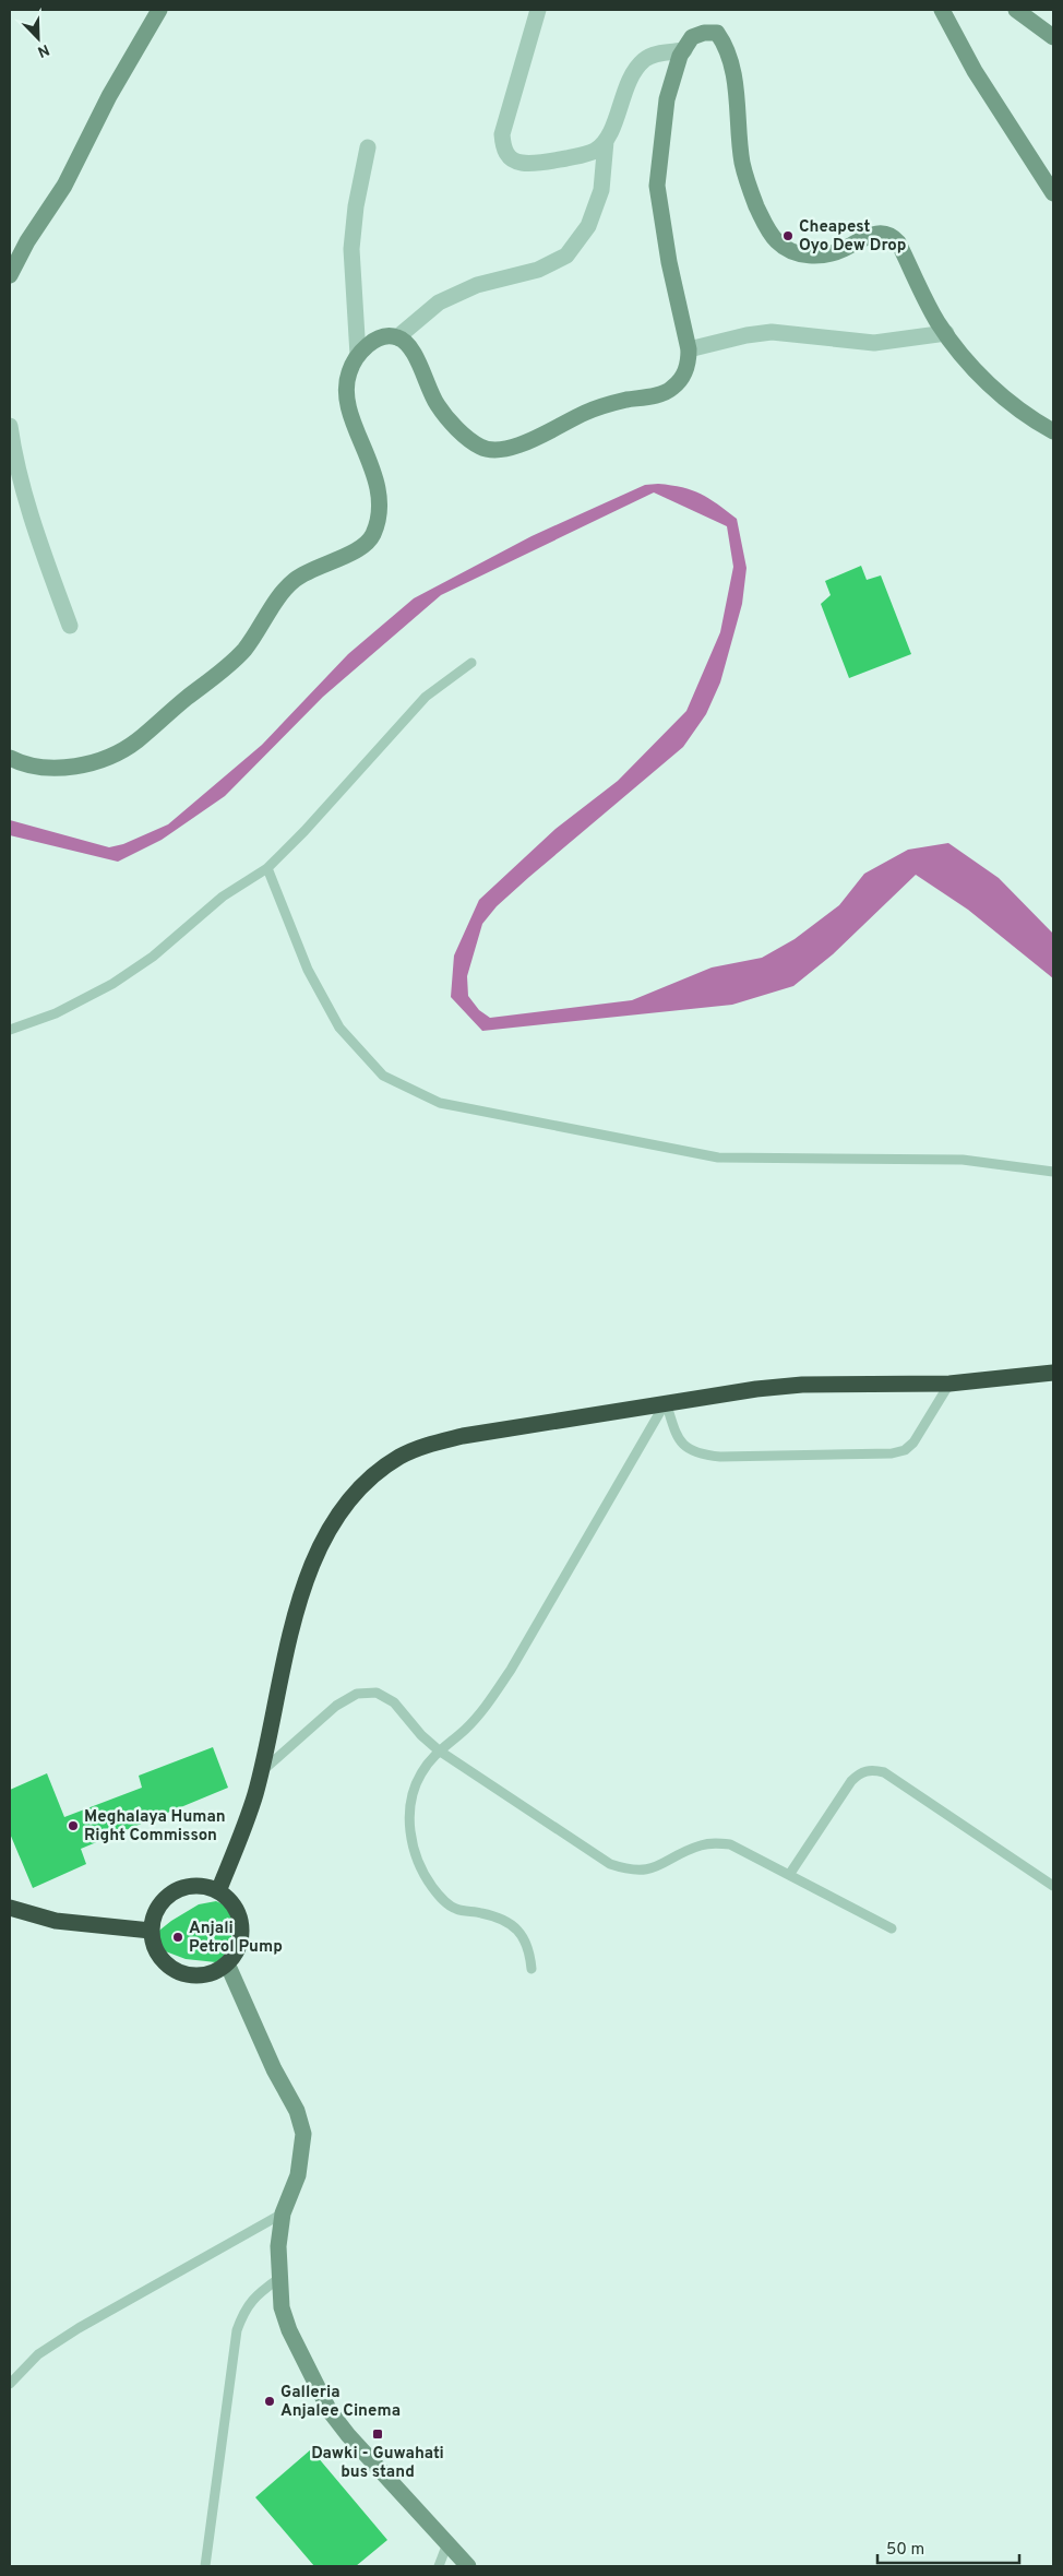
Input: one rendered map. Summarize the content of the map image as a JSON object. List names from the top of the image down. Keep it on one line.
{"places":{"other":["Cheapest Oyo Dew Drop","Meghalaya Human Right Commisson","Anjali Petrol Pump","Galleria Anjalee Cinema"],"transit":["Dawki - Guwahati bus stand"]},"scale_bar":"50 m","north":"bottom right"}
